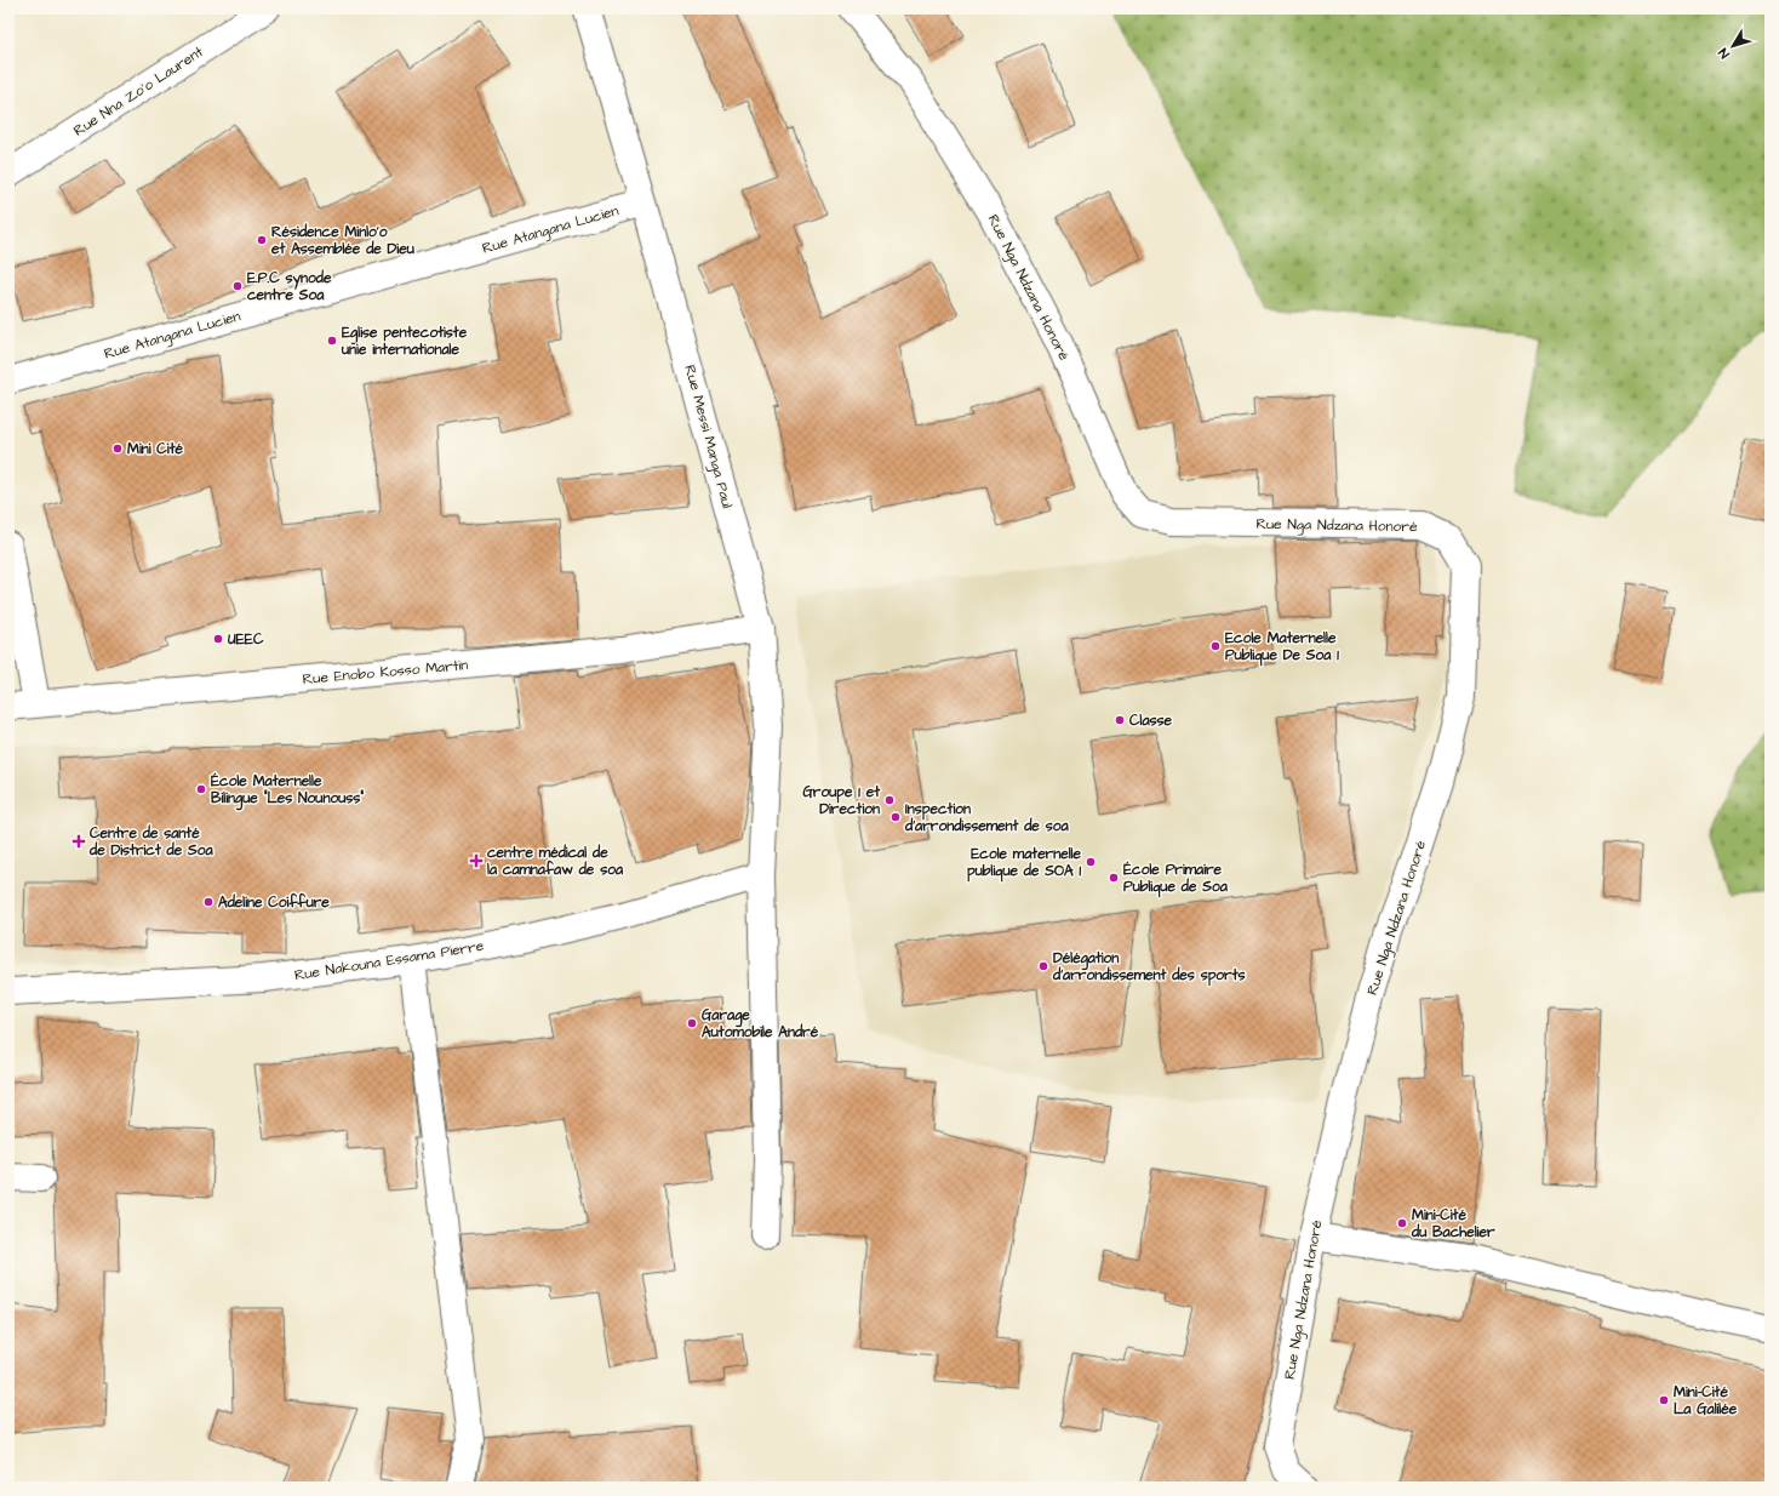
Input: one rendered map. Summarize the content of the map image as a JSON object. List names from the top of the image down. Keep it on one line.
{"streets":{"street":["Rue Nna Zo'o Laurent","Rue Atangana Lucien","Rue Nga Ndzana Honoré","Rue Messi Manga Paul","Rue Enobo Kosso Martin","Rue Nakouna Essama Pierre"]},"crossings":[["Rue Atangana Lucien","Rue Messi Manga Paul"],["Rue Messi Manga Paul","Rue Enobo Kosso Martin"],["Rue Messi Manga Paul","Rue Nakouna Essama Pierre"]],"places":{"other":["Résidence Minlo'o et Assemblée de Dieu","E.P.C synode centre Soa","Eglise pentecotiste unie internationale","Mini Cité","UEEC","Ecole Maternelle Publique De Soa 1","Classe","École Maternelle Bilingue \"Les Nounouss\"","Groupe 1 et Direction","Inspection d'arrondissement de soa","Ecole maternelle publique de SOA 1","École Primaire Publique de Soa","Adeline Coiffure","Délégation d'arrondissement des sports","Garage Automobile André","Mini-Cité du Bachelier","Mini-Cité La Galilée"],"health":["Centre de santé de District de Soa","centre médical de la camnafaw de soa"]},"north":"bottom left"}
